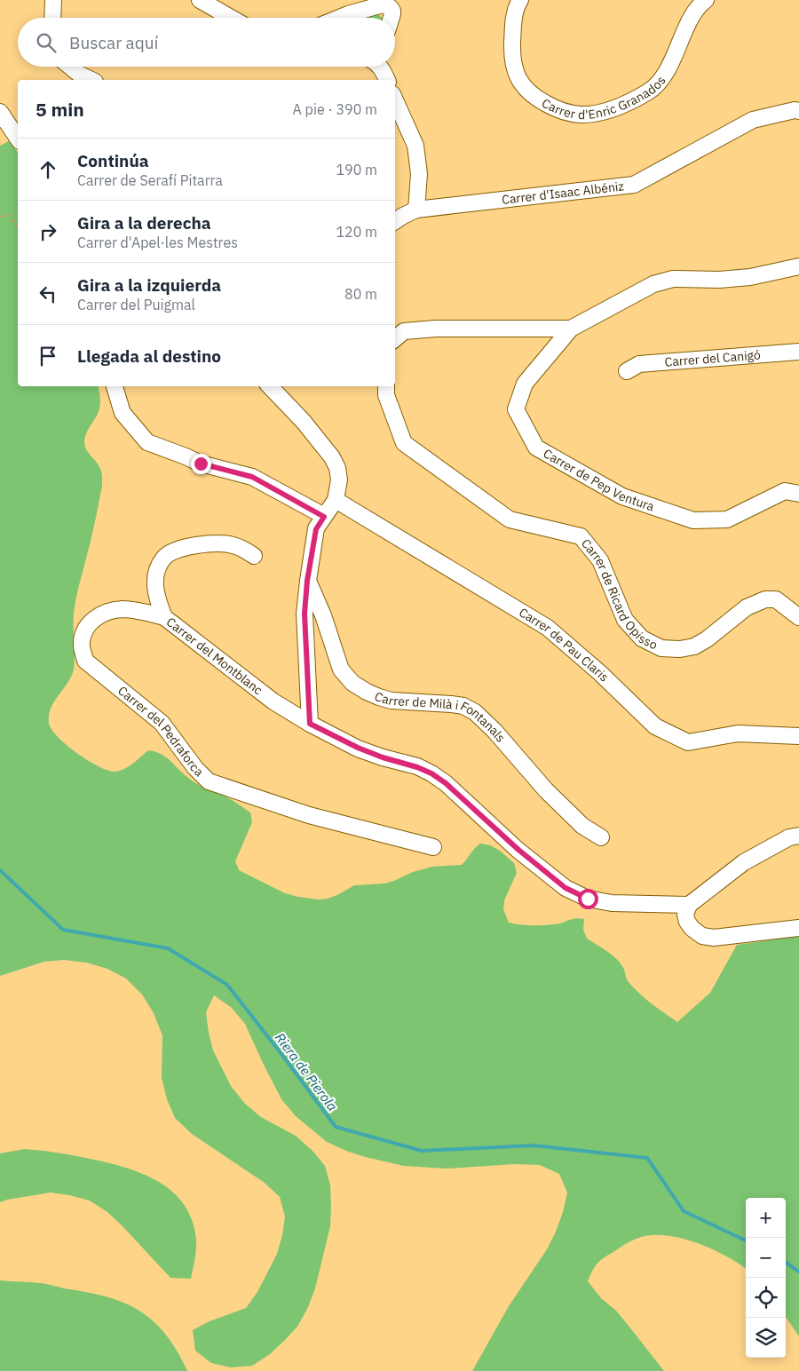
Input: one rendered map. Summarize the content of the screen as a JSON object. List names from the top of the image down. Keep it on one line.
{"streets":{"street":["Carrer d'Enric Granados","Carrer d'Isaac Albéniz","Carrer del Canigó","Carrer de Pep Ventura","Carrer de Ricard Opisso","Carrer de Pau Claris","Carrer del Montblanc","Carrer de Milà i Fontanals","Carrer del Pedraforca"]},"crossings":[["Carrer del Montblanc","Carrer del Pedraforca"]],"water":["Riera de Pierola"],"page":{"search":"Buscar aquí","heading":["5 min","A pie · 390 m"],"list":[["Continúa","Carrer de Serafí Pitarra","190 m"],["Gira a la derecha","Carrer d'Apel·les Mestres","120 m"],["Gira a la izquierda","Carrer del Puigmal","80 m"],"Llegada al destino"],"map_buttons":["+","−"]}}
